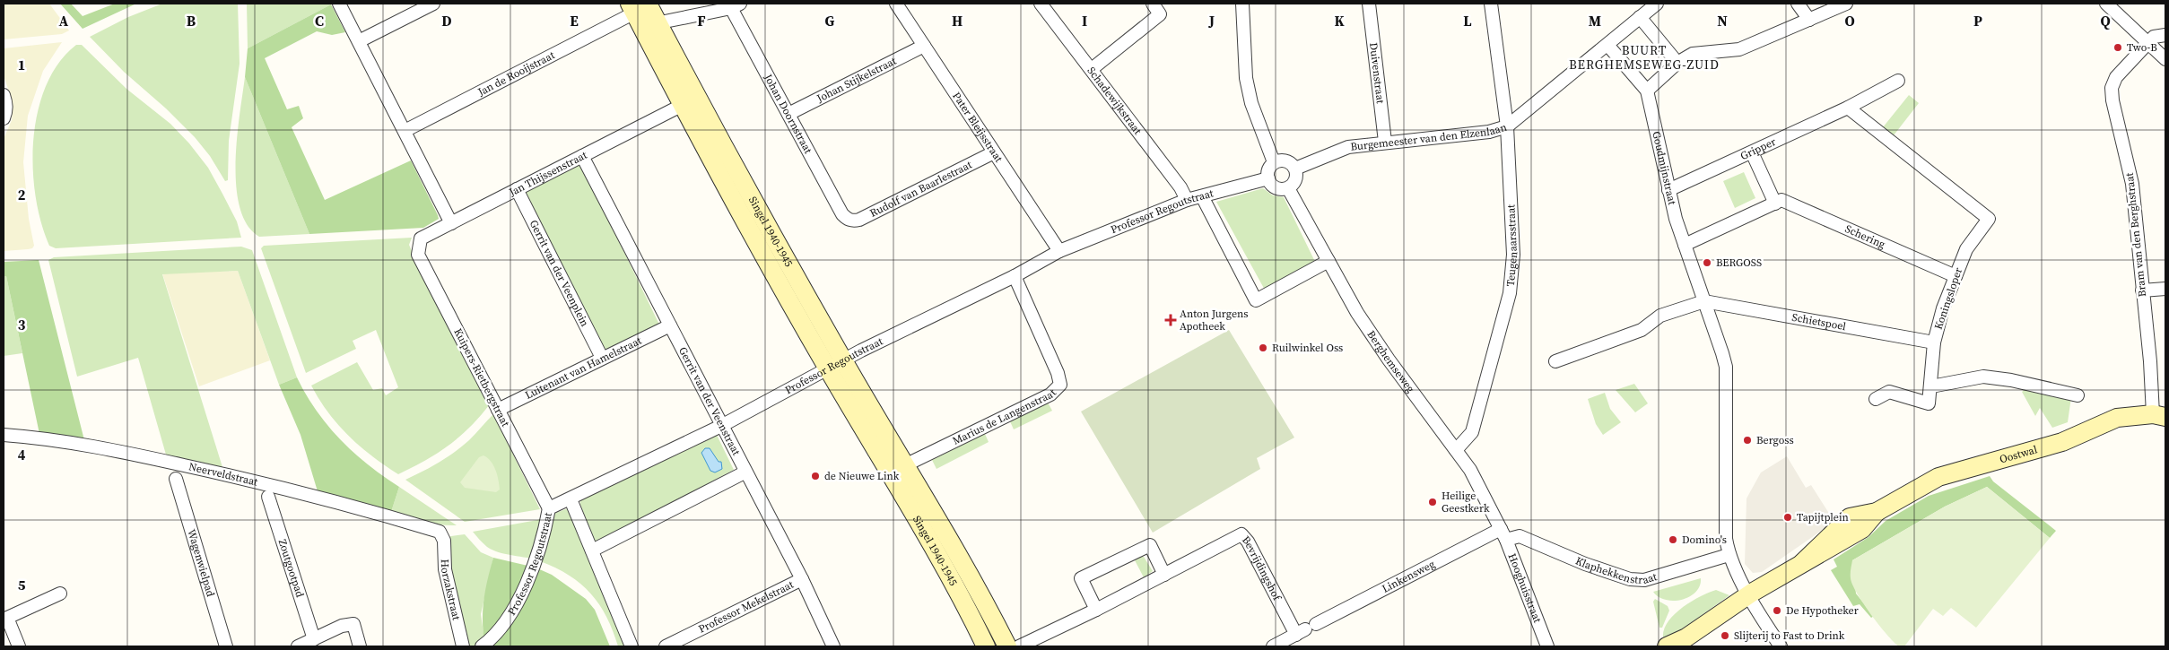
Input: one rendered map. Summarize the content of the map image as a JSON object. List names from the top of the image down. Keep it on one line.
{"streets":{"main road":["Singel 1940-1945","Oostwal"],"street":["Jan de Rooijstraat","Duivenstraat","Johan Stijkelstraat","Schadewijkstraat","Johan Doornstraat","Pater Bleijsstraat","Burgemeester van den Elzenlaan","Gripper","Goudmijnstraat","Jan Thijssenstraat","Rudolf van Baarlestraat","Professor Regoutstraat","Bram van den Berghstraat","Schering","Teugenaarsstraat","Gerrit van der Veenplein","Koningsloper","Schietspoel","Berghemseweg","Luitenant van Hamelstraat","Kuipers-Rietbergstraat","Gerrit van der Veenstraat","Marius de Langenstraat","Neerveldstraat","Wagenwielpad","Klaphekkenstraat","Zoutgootpad","Bevrijdingshof","Linkensweg","Hooghuisstraat","Horzakstraat","Professor Mekelstraat"]},"crossings":[["Jan de Rooijstraat","Singel 1940-1945"],["Duivenstraat","Burgemeester van den Elzenlaan"],["Johan Stijkelstraat","Johan Doornstraat"],["Johan Stijkelstraat","Pater Bleijsstraat"],["Schadewijkstraat","Professor Regoutstraat"],["Johan Doornstraat","Rudolf van Baarlestraat"],["Pater Bleijsstraat","Rudolf van Baarlestraat"],["Pater Bleijsstraat","Professor Regoutstraat"],["Burgemeester van den Elzenlaan","Goudmijnstraat"],["Burgemeester van den Elzenlaan","Professor Regoutstraat"],["Burgemeester van den Elzenlaan","Teugenaarsstraat"],["Burgemeester van den Elzenlaan","Berghemseweg"],["Gripper","Goudmijnstraat"],["Gripper","Koningsloper"],["Goudmijnstraat","Schietspoel"],["Goudmijnstraat","Oostwal"],["Goudmijnstraat","Klaphekkenstraat"],["Jan Thijssenstraat","Singel 1940-1945"],["Jan Thijssenstraat","Gerrit van der Veenplein"],["Jan Thijssenstraat","Kuipers-Rietbergstraat"],["Jan Thijssenstraat","Gerrit van der Veenstraat"],["Professor Regoutstraat","Singel 1940-1945"],["Professor Regoutstraat","Berghemseweg"],["Professor Regoutstraat","Kuipers-Rietbergstraat"],["Professor Regoutstraat","Gerrit van der Veenstraat"],["Professor Regoutstraat","Marius de Langenstraat"],["Singel 1940-1945","Marius de Langenstraat"],["Bram van den Berghstraat","Oostwal"],["Schering","Koningsloper"],["Teugenaarsstraat","Berghemseweg"],["Gerrit van der Veenplein","Luitenant van Hamelstraat"],["Koningsloper","Schietspoel"],["Berghemseweg","Klaphekkenstraat"],["Berghemseweg","Linkensweg"],["Berghemseweg","Hooghuisstraat"],["Luitenant van Hamelstraat","Kuipers-Rietbergstraat"],["Luitenant van Hamelstraat","Gerrit van der Veenstraat"],["Gerrit van der Veenstraat","Professor Mekelstraat"],["Neerveldstraat","Horzakstraat"],["Klaphekkenstraat","Linkensweg"],["Klaphekkenstraat","Hooghuisstraat"],["Bevrijdingshof","Linkensweg"],["Linkensweg","Hooghuisstraat"]],"districts":["BUURT BERGHEMSEWEG-ZUID"],"places":{"other":["Two-B","BERGOSS","Ruilwinkel Oss","Bergoss","de Nieuwe Link","Heilige Geestkerk","Tapijtplein","Domino's","De Hypotheker","Slijterij to Fast to Drink"],"health":["Anton Jurgens Apotheek"]},"grid":{"columns":["A","B","C","D","E","F","G","H","I","J","K","L","M","N","O","P","Q"],"rows":["1","2","3","4","5"]}}
